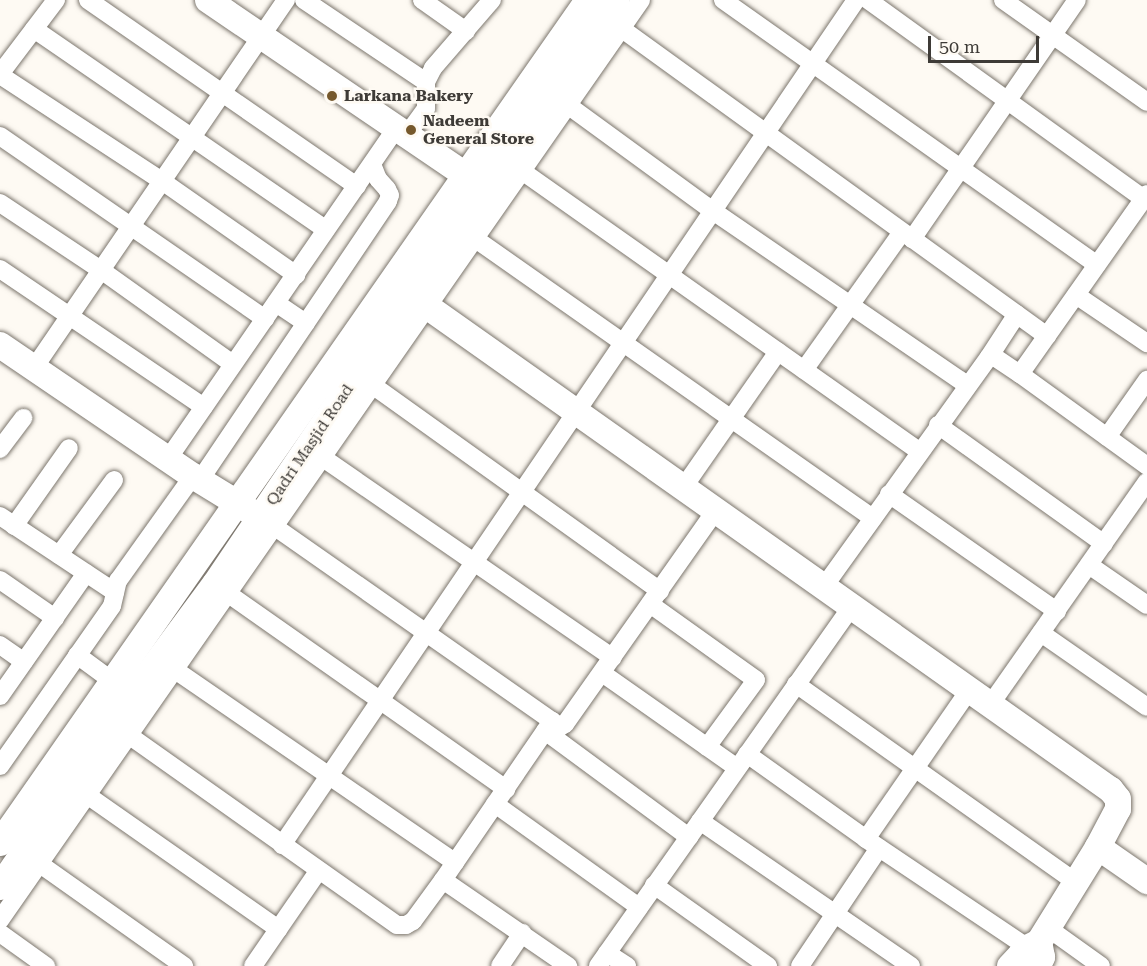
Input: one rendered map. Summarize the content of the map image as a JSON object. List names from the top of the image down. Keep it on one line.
{"streets":{"street":["Qadri Masjid Road"]},"places":["Larkana Bakery","Nadeem General Store"],"scale_bar":"50 m"}
